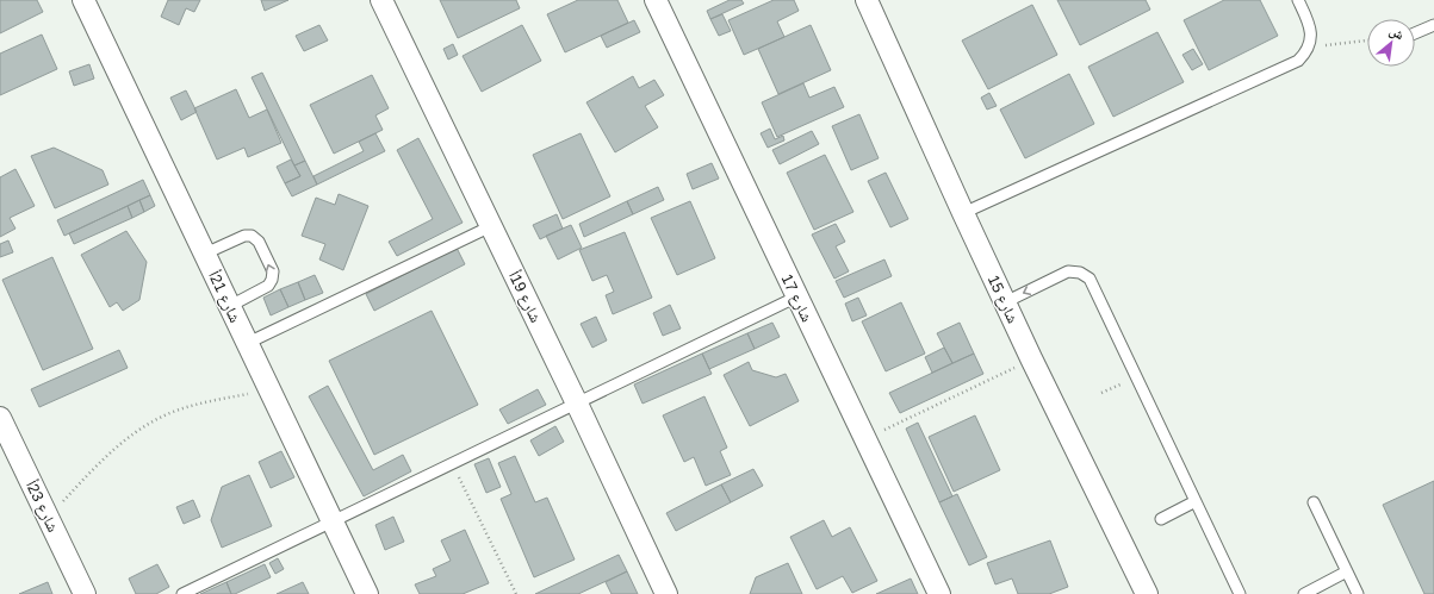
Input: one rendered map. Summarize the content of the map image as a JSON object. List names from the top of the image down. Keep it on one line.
{"streets":{"street":["شارع 21أ","شارع 19أ","شارع 17","شارع 15","شارع 23أ"]},"north":"top right"}
